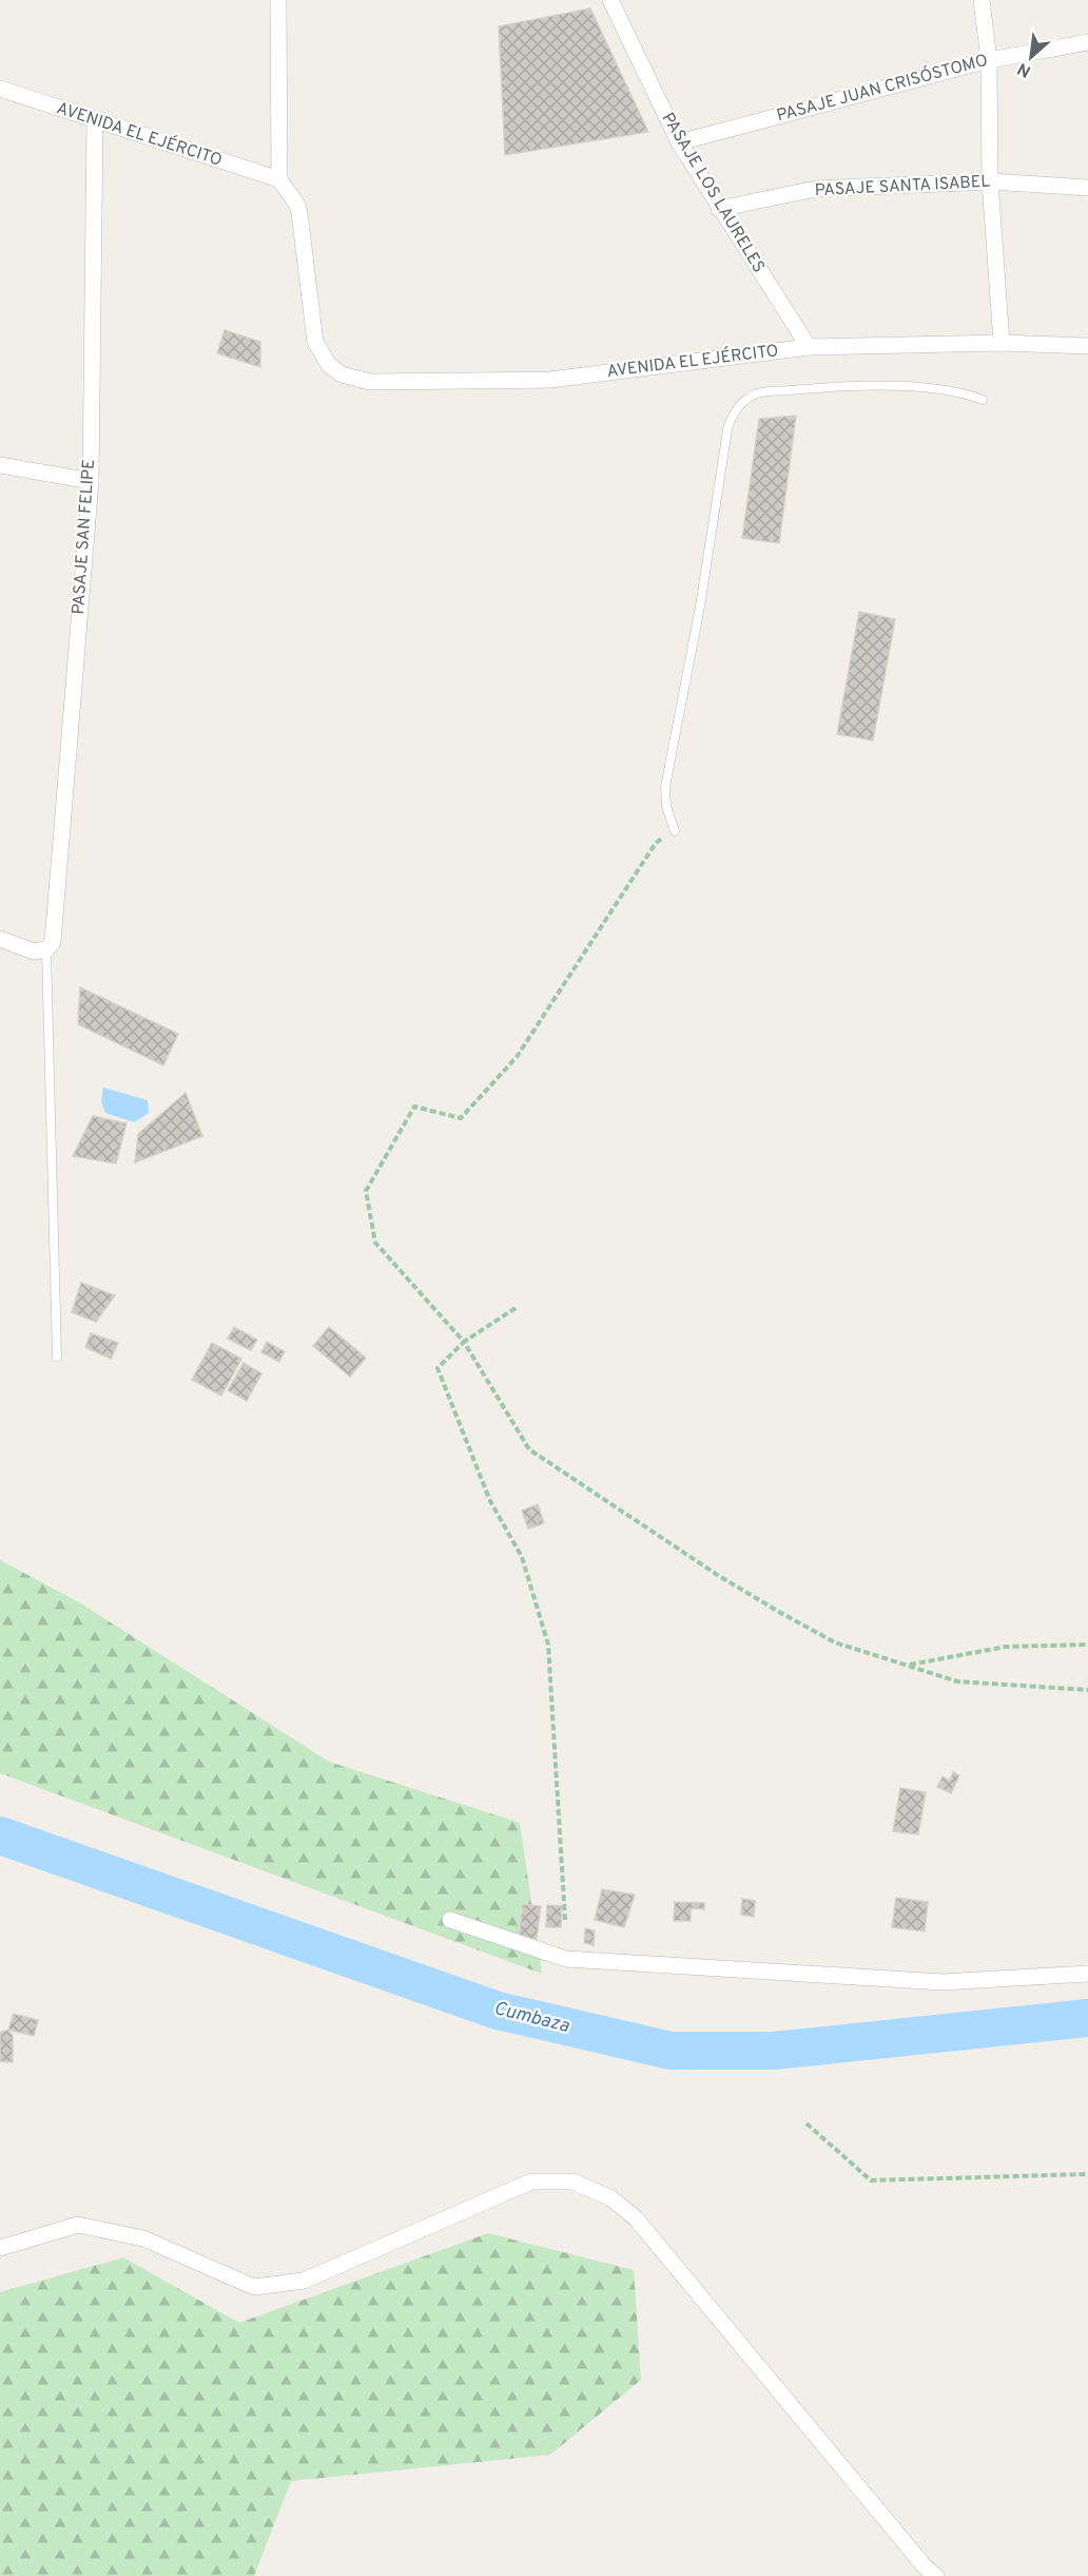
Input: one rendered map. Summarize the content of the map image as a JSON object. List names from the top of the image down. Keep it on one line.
{"streets":{"street":["PASAJE JUAN CRISÓSTOMO","AVENIDA EL EJÉRCITO","PASAJE SANTA ISABEL","PASAJE LOS LAURELES","PASAJE SAN FELIPE"]},"crossings":[["PASAJE JUAN CRISÓSTOMO","PASAJE LOS LAURELES"],["AVENIDA EL EJÉRCITO","PASAJE LOS LAURELES"],["AVENIDA EL EJÉRCITO","PASAJE SAN FELIPE"],["PASAJE SANTA ISABEL","PASAJE LOS LAURELES"]],"water":["Cumbaza"],"north":"bottom left"}
